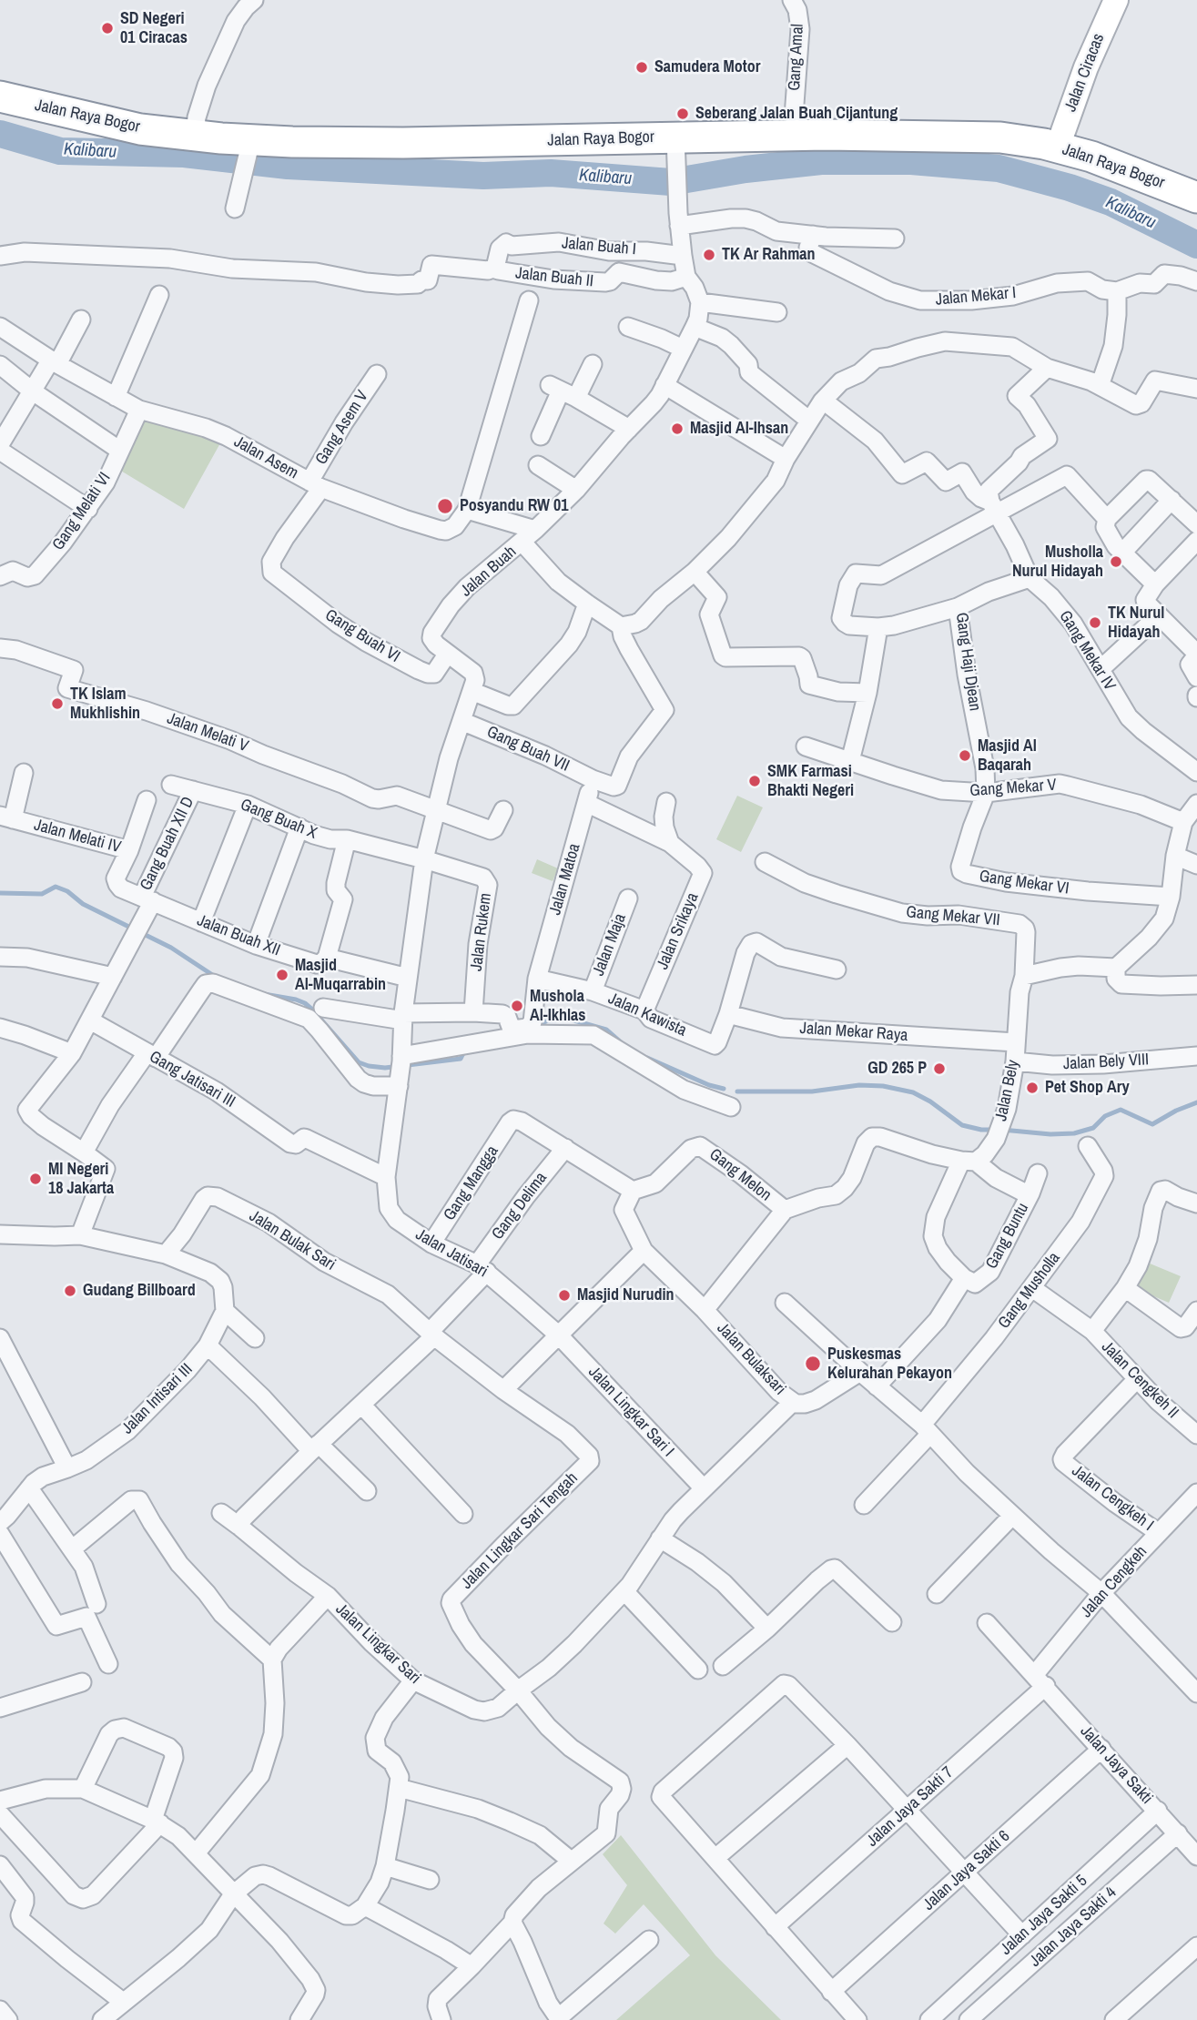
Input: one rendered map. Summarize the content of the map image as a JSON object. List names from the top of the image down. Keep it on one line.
{"streets":{"highway":["Jalan Raya Bogor"],"street":["Gang Amal","Jalan Ciracas","Jalan Buah I","Jalan Buah II","Jalan Mekar I","Gang Asem V","Jalan Asem","Gang Melati VI","Jalan Buah","Gang Buah VI","Gang Mekar IV","Gang Haji Djean","Jalan Melati V","Gang Buah VII","Gang Mekar V","Gang Buah X","Jalan Melati IV","Gang Buah XII D","Jalan Matoa","Gang Mekar VI","Gang Mekar VII","Jalan Srikaya","Jalan Rukem","Jalan Buah XII","Jalan Maja","Jalan Kawista","Jalan Mekar Raya","Jalan Bely VIII","Gang Jatisari III","Jalan Bely","Gang Melon","Gang Mangga","Gang Delima","Gang Buntu","Jalan Bulak Sari","Jalan Jatisari","Gang Musholla","Jalan Bulaksari","Jalan Cengkeh II","Jalan Intisari III","Jalan Lingkar Sari I","Jalan Cengkeh I","Jalan Lingkar Sari Tengah","Jalan Cengkeh","Jalan Lingkar Sari","Jalan Jaya Sakti","Jalan Jaya Sakti 7","Jalan Jaya Sakti 6","Jalan Jaya Sakti 5","Jalan Jaya Sakti 4"]},"crossings":[["Gang Amal","Jalan Raya Bogor"],["Jalan Ciracas","Jalan Raya Bogor"],["Jalan Buah I","Jalan Buah II"],["Gang Asem V","Jalan Asem"],["Gang Asem V","Gang Buah VI"],["Jalan Asem","Gang Melati VI"],["Jalan Buah","Gang Buah VI"],["Gang Mekar IV","Gang Haji Djean"],["Gang Haji Djean","Gang Mekar V"],["Gang Haji Djean","Gang Mekar VI"],["Gang Buah VII","Jalan Matoa"],["Gang Mekar V","Gang Mekar VI"],["Gang Buah X","Gang Buah XII D"],["Gang Buah X","Jalan Rukem"],["Jalan Melati IV","Gang Buah XII D"],["Jalan Melati IV","Jalan Buah XII"],["Gang Buah XII D","Jalan Buah XII"],["Jalan Matoa","Jalan Srikaya"],["Jalan Matoa","Jalan Kawista"],["Gang Mekar VII","Jalan Bely"],["Jalan Srikaya","Jalan Kawista"],["Jalan Maja","Jalan Kawista"],["Jalan Kawista","Jalan Mekar Raya"],["Jalan Mekar Raya","Jalan Bely"],["Jalan Bely VIII","Jalan Bely"],["Gang Jatisari III","Jalan Jatisari"],["Jalan Bely","Gang Buntu"],["Gang Melon","Jalan Bulaksari"],["Gang Mangga","Gang Delima"],["Gang Mangga","Jalan Jatisari"],["Gang Delima","Jalan Bulak Sari"],["Gang Delima","Jalan Jatisari"],["Jalan Bulak Sari","Jalan Lingkar Sari Tengah"],["Jalan Jatisari","Jalan Lingkar Sari I"],["Jalan Bulaksari","Jalan Lingkar Sari"],["Jalan Cengkeh II","Jalan Cengkeh I"],["Jalan Lingkar Sari I","Jalan Lingkar Sari"],["Jalan Cengkeh I","Jalan Cengkeh"],["Jalan Lingkar Sari Tengah","Jalan Lingkar Sari"],["Jalan Cengkeh","Jalan Jaya Sakti"],["Jalan Cengkeh","Jalan Jaya Sakti 7"],["Jalan Jaya Sakti","Jalan Jaya Sakti 7"],["Jalan Jaya Sakti","Jalan Jaya Sakti 6"],["Jalan Jaya Sakti","Jalan Jaya Sakti 5"],["Jalan Jaya Sakti","Jalan Jaya Sakti 4"]],"water":["Kalibaru"],"places":["SD Negeri 01 Ciracas","Samudera Motor","Seberang Jalan Buah Cijantung","TK Ar Rahman","Masjid Al-Ihsan","Posyandu RW 01","Musholla Nurul Hidayah","TK Nurul Hidayah","TK Islam Mukhlishin","Masjid Al Baqarah","SMK Farmasi Bhakti Negeri","Masjid Al-Muqarrabin","Mushola Al-Ikhlas","GD 265 P","Pet Shop Ary","MI Negeri 18 Jakarta","Gudang Billboard","Masjid Nurudin","Puskesmas Kelurahan Pekayon"]}
